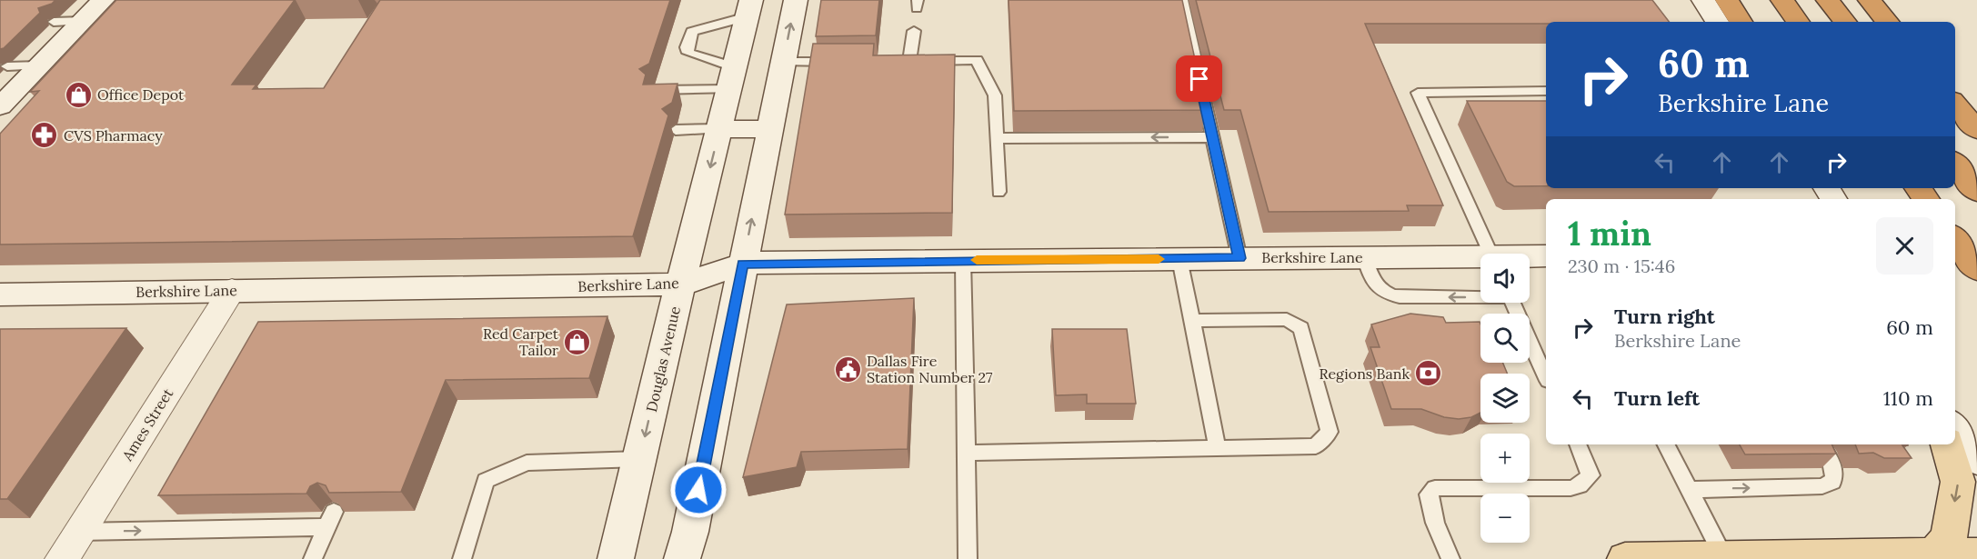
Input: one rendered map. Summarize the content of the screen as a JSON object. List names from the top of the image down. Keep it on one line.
{"streets":{"street":["Berkshire Lane","Douglas Avenue","Ames Street"]},"crossings":[["Berkshire Lane","Douglas Avenue"],["Berkshire Lane","Ames Street"]],"places":{"shop":["Office Depot","Red Carpet Tailor"],"pharmacy":["CVS Pharmacy"],"public building":["Dallas Fire Station Number 27"],"bank":["Regions Bank"]},"page":{"turn":["60 m","Berkshire Lane"],"heading":["1 min","230 m · 15:46"],"map_buttons":["+","−"],"list":[{"name":"Turn right","note":"Berkshire Lane","value":"60 m"},{"name":"Turn left","value":"110 m"}]}}
